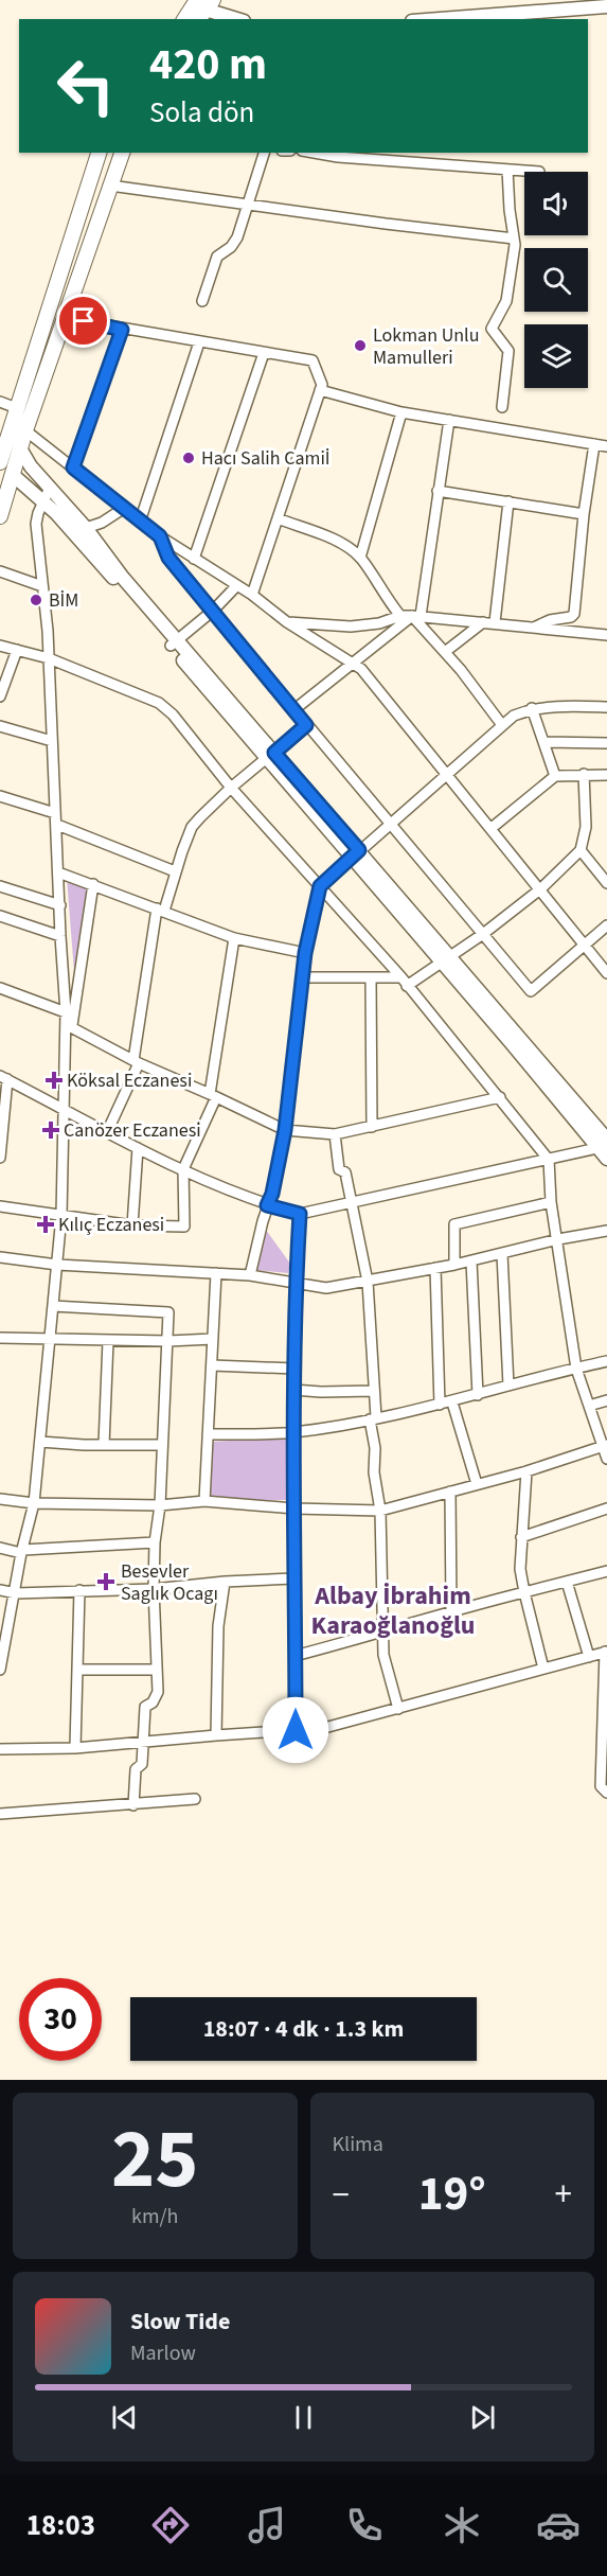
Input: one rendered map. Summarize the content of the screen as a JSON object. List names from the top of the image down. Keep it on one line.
{"districts":["Albay İbrahim Karaoğlanoğlu"],"places":{"other":["Lokman Unlu Mamulleri","Hacı Salih Camiİ","BİM"],"health":["Köksal Eczanesi","Canözer Eczanesi","Kılıç Eczanesi","Besevler Saglık Ocagı"]},"page":{"turn":["420 m","Sola dön"],"limit":"30","trip":"18:07 · 4 dk · 1.3 km","tile":[["25","km/h"],"Klima"],"heat":["−","19°","+"],"song":["Slow Tide","Marlow"],"tabs":"18:03"}}
